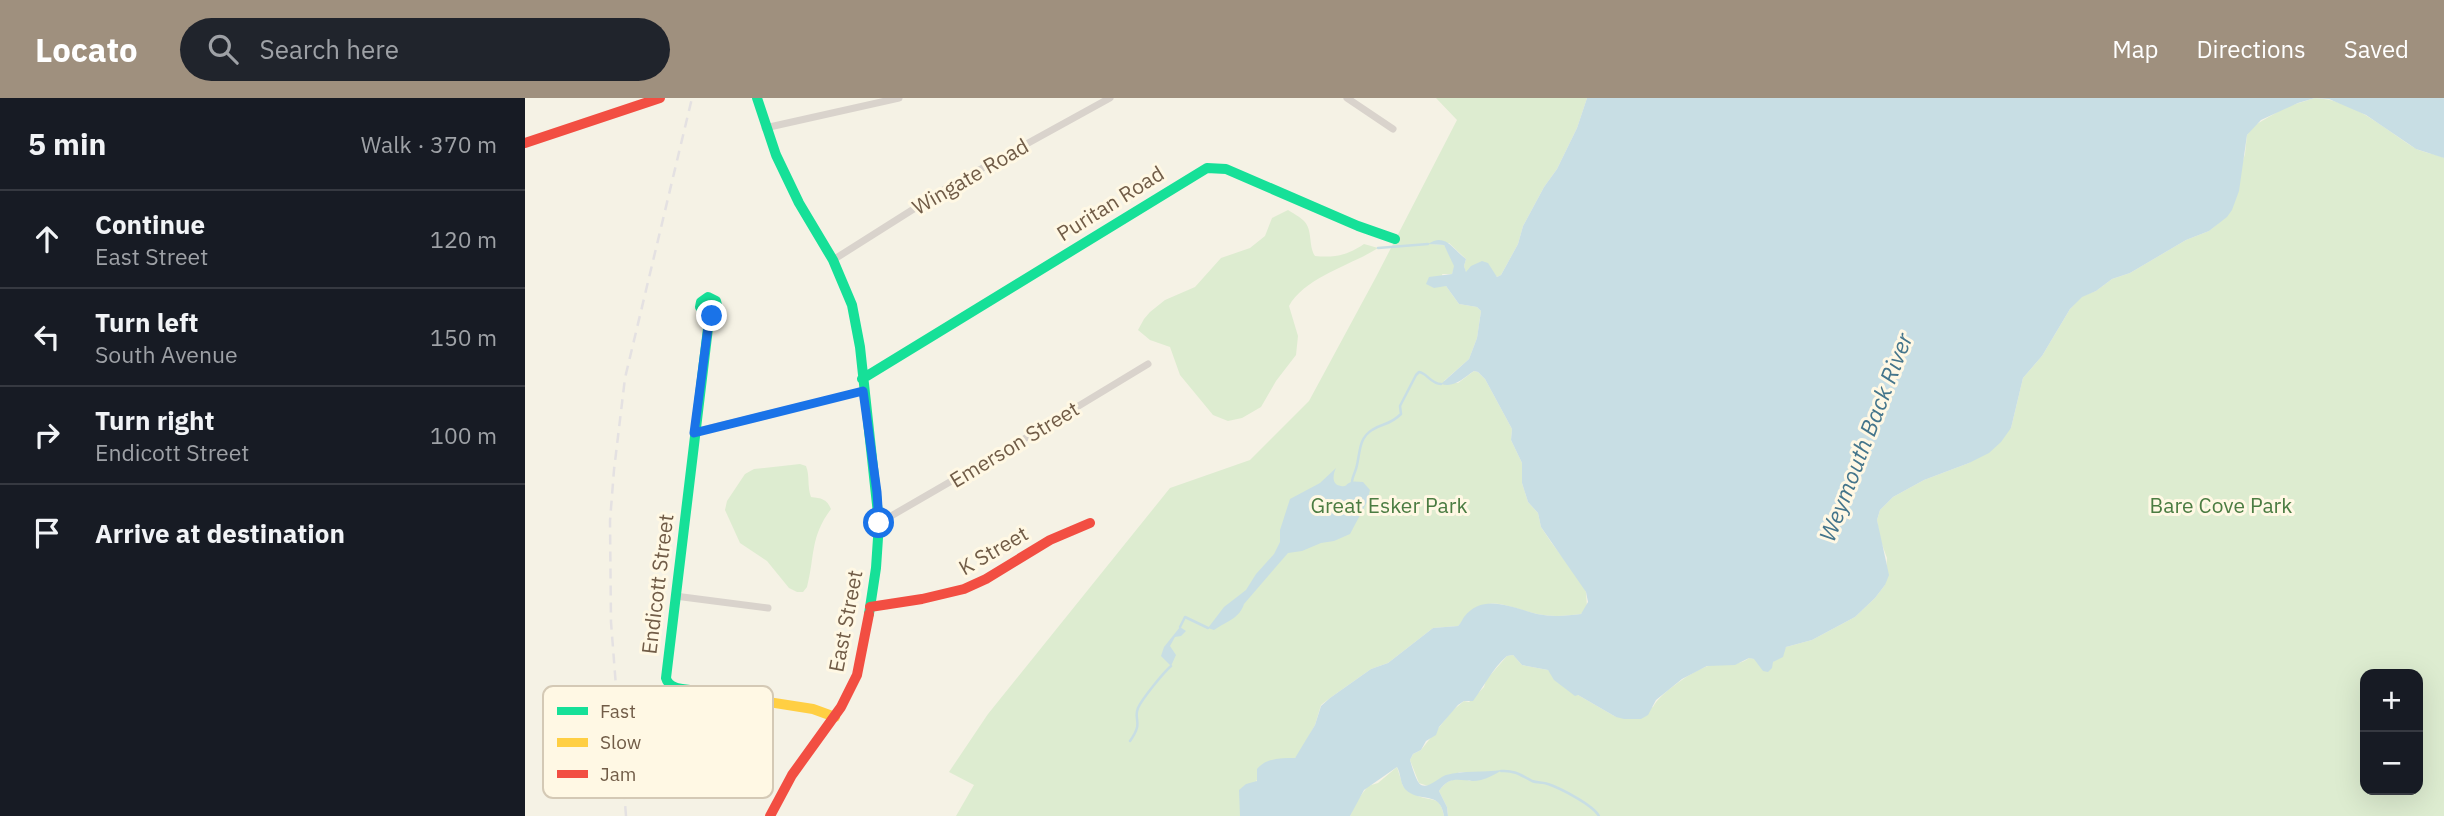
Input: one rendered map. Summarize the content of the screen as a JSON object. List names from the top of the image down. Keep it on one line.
{"streets":{"street":["Wingate Road","Puritan Road","Emerson Street","K Street","Endicott Street","East Street"]},"crossings":[["Wingate Road","East Street"],["Puritan Road","East Street"],["Emerson Street","East Street"],["K Street","East Street"],["Endicott Street","East Street"]],"water":["Weymouth Back River"],"parks":["Great Esker Park","Bare Cove Park"],"legend":["Fast","Slow","Jam"],"page":{"header":"Locato","search":"Search here","nav":["Map","Directions","Saved"],"heading":["5 min","Walk · 370 m"],"list":[["Continue","East Street","120 m"],["Turn left","South Avenue","150 m"],["Turn right","Endicott Street","100 m"],"Arrive at destination"],"map_buttons":["+","−"]}}
